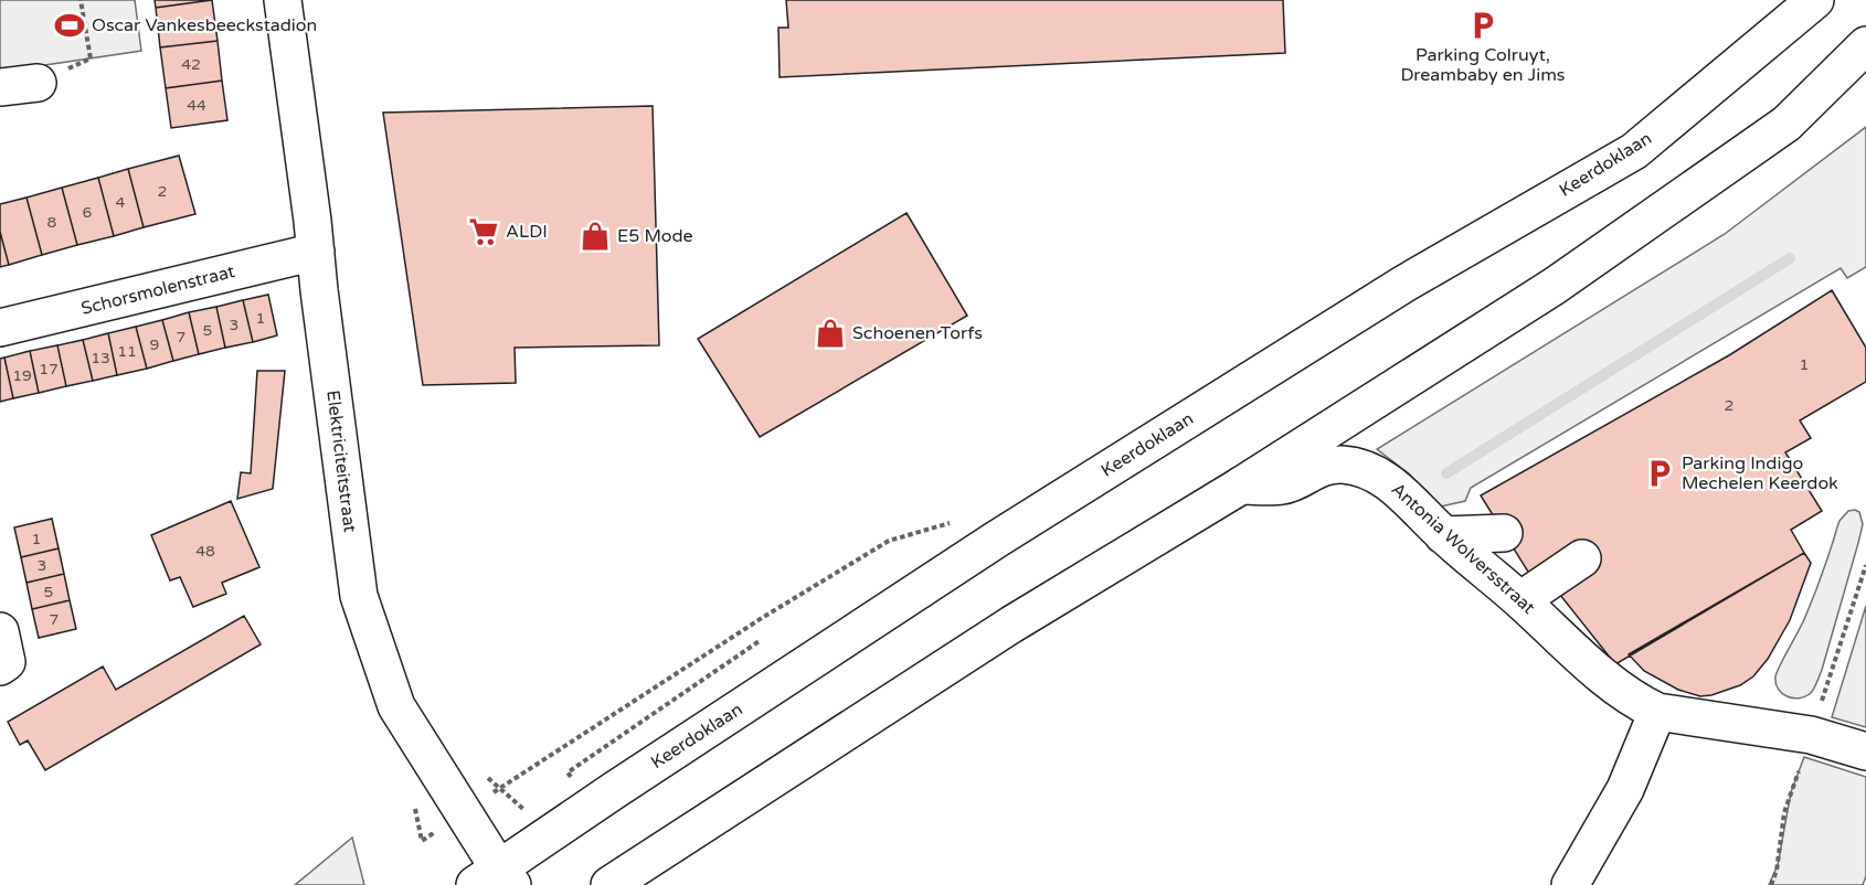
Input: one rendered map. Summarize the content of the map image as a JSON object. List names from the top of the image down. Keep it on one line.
{"streets":{"main road":["Keerdoklaan","Schorsmolenstraat","Elektriciteitstraat","Antonia Wolversstraat"]},"crossings":[["Keerdoklaan","Elektriciteitstraat"],["Schorsmolenstraat","Elektriciteitstraat"]],"places":{"sports":["Oscar Vankesbeeckstadion"],"parking":["Parking Colruyt, Dreambaby en Jims","Parking Indigo Mechelen Keerdok"],"supermarket":["ALDI"],"shop":["E5 Mode","Schoenen Torfs"]},"house_numbers":["42","44","2","4","6","8","1","3","5","7","9","11","13","1","17","19","2","1","48","3","5","7"]}
